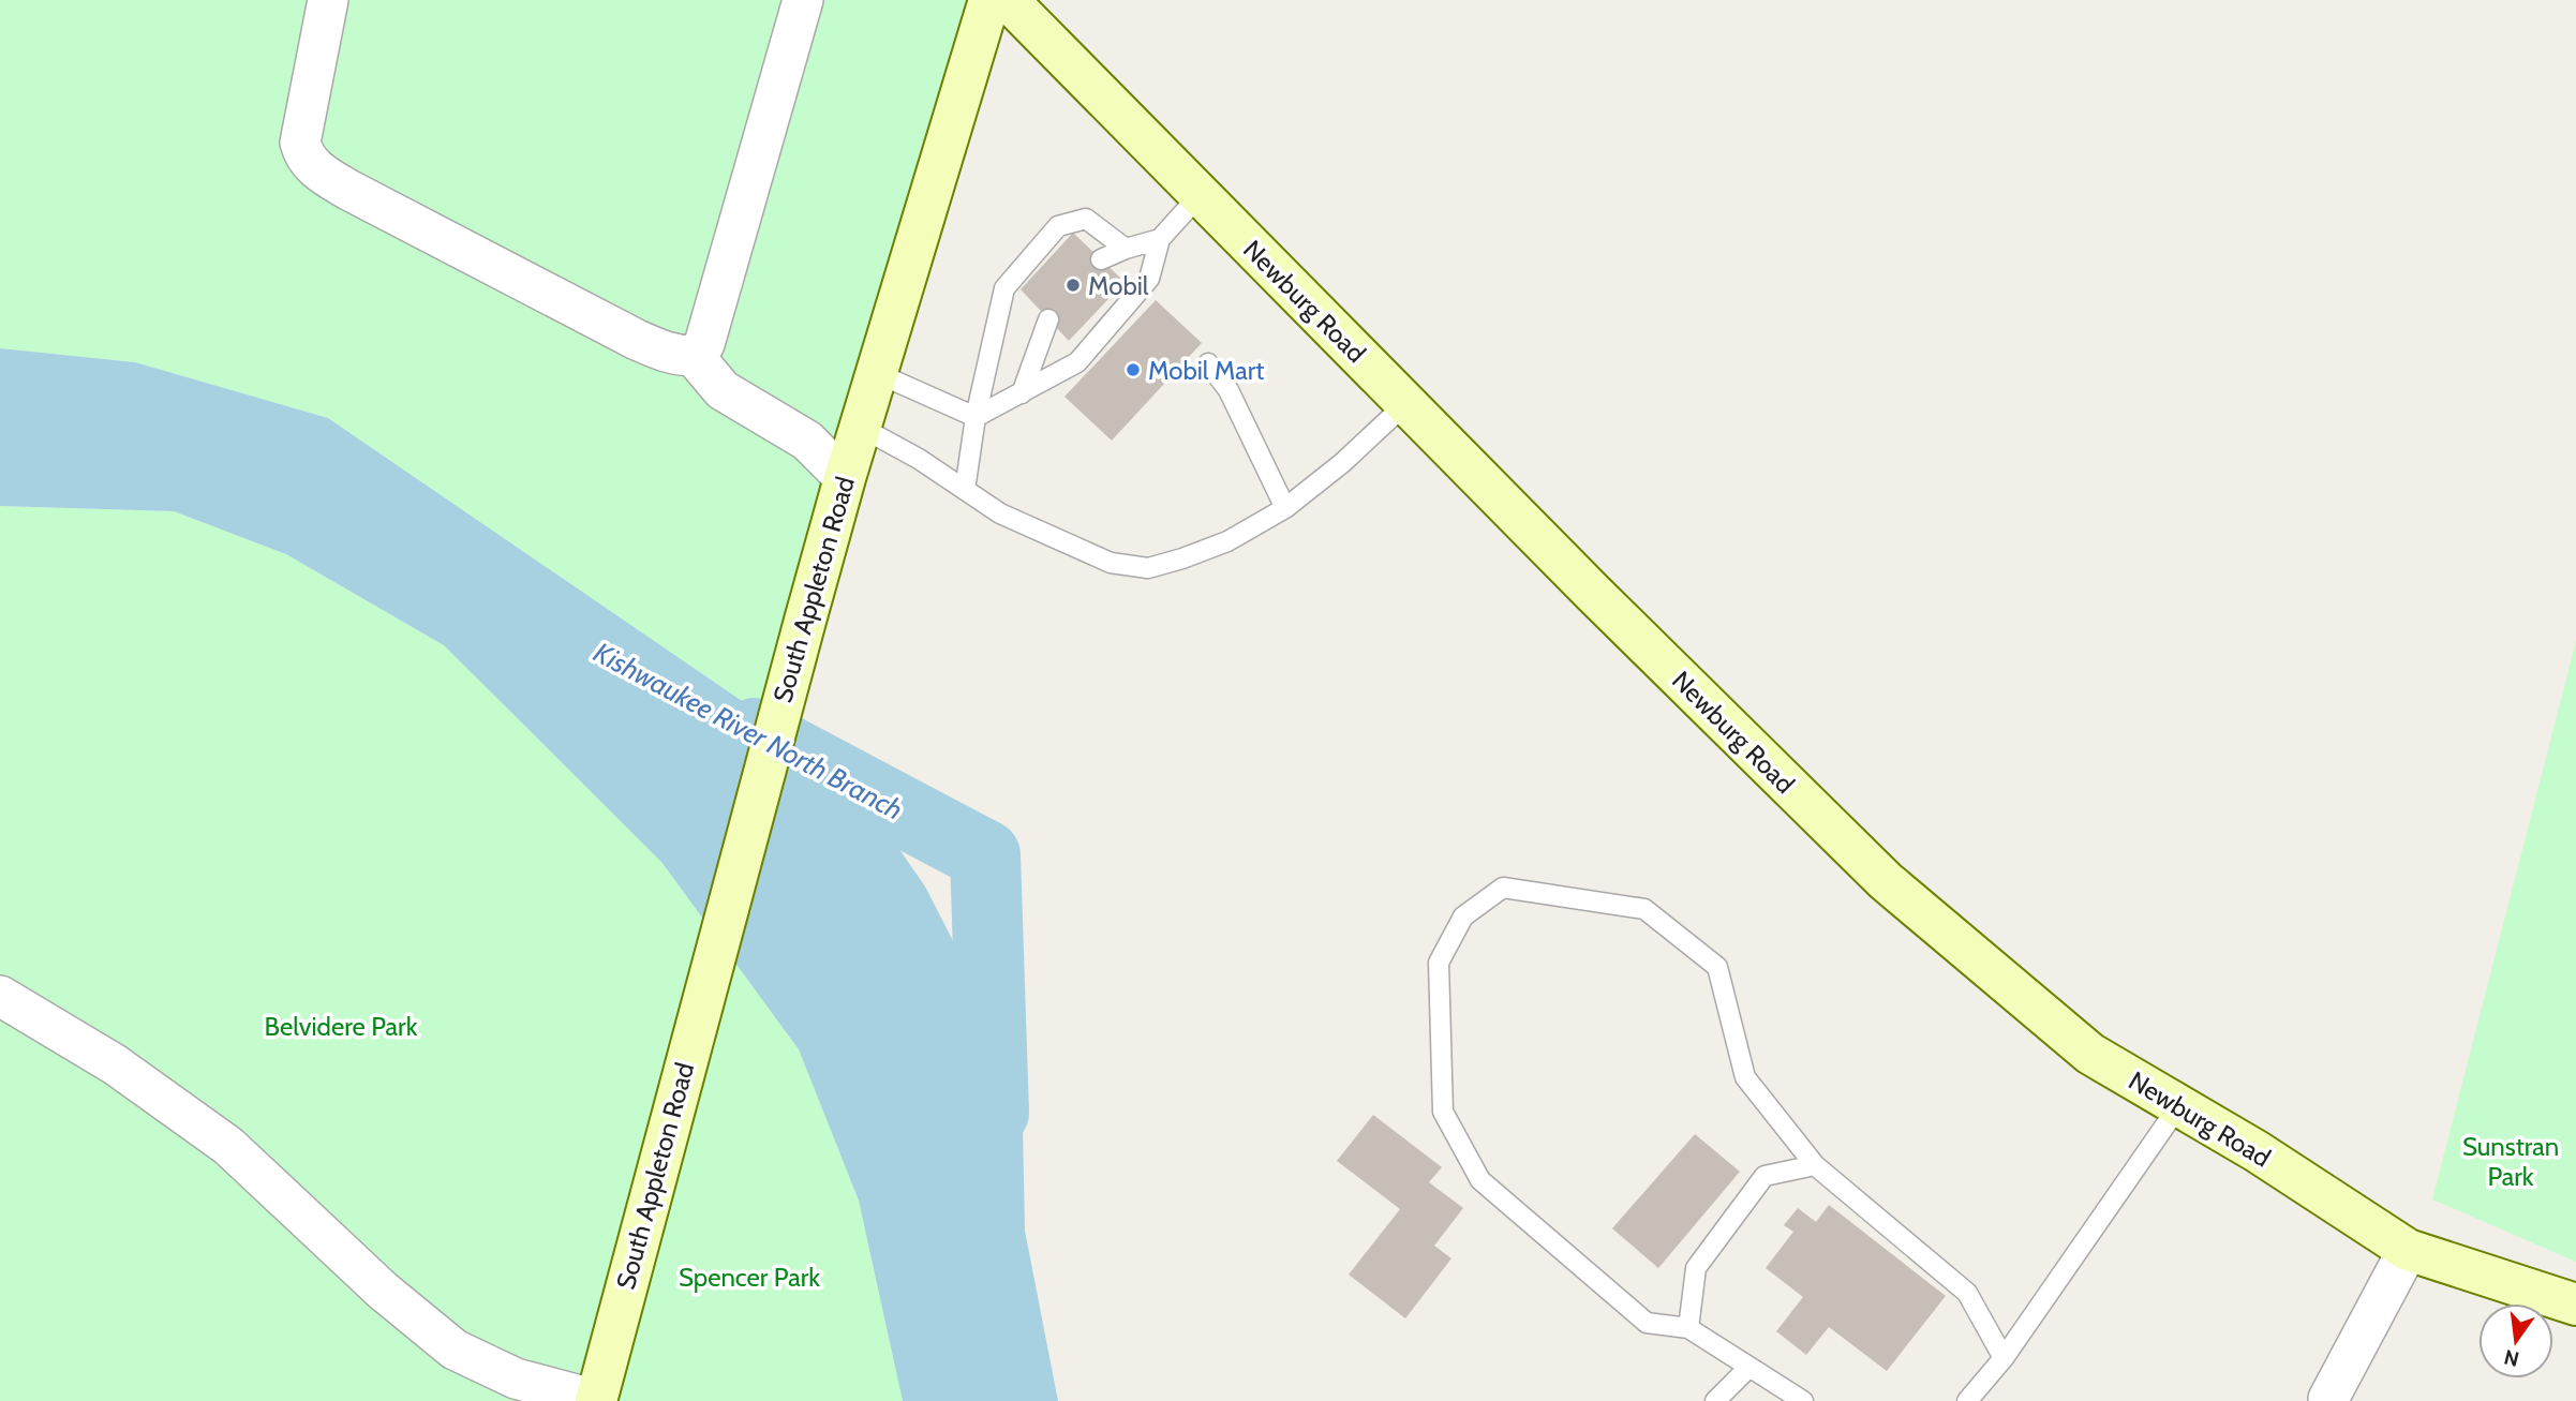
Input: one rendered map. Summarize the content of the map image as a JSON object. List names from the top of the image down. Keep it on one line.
{"streets":{"main road":["Newburg Road","South Appleton Road"]},"water":["Kishwaukee River North Branch"],"parks":["Belvidere Park","Sunstran Park","Spencer Park"],"places":["Mobil","Mobil Mart"],"north":"bottom"}
